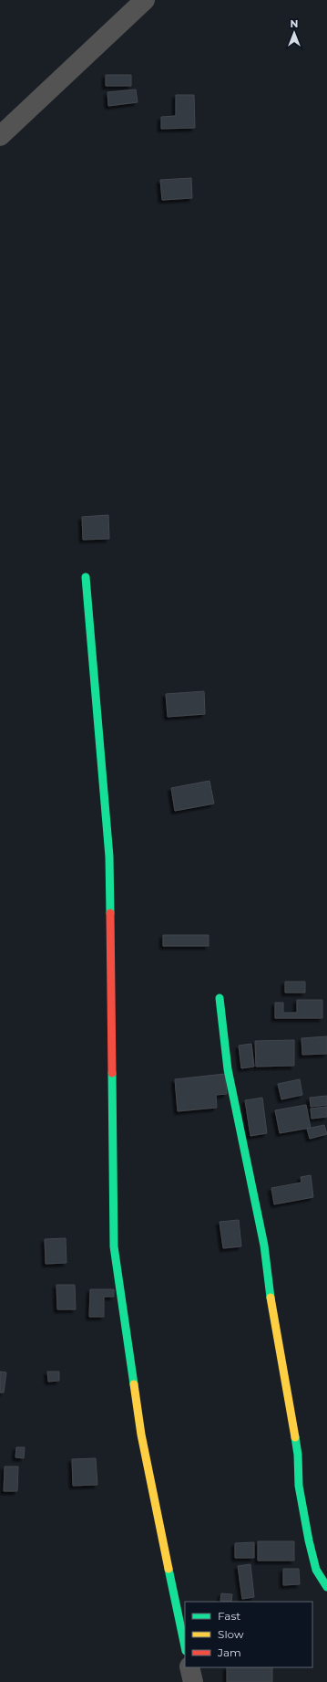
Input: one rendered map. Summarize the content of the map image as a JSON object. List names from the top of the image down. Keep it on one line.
{"legend":["Fast","Slow","Jam"],"north":"top"}
